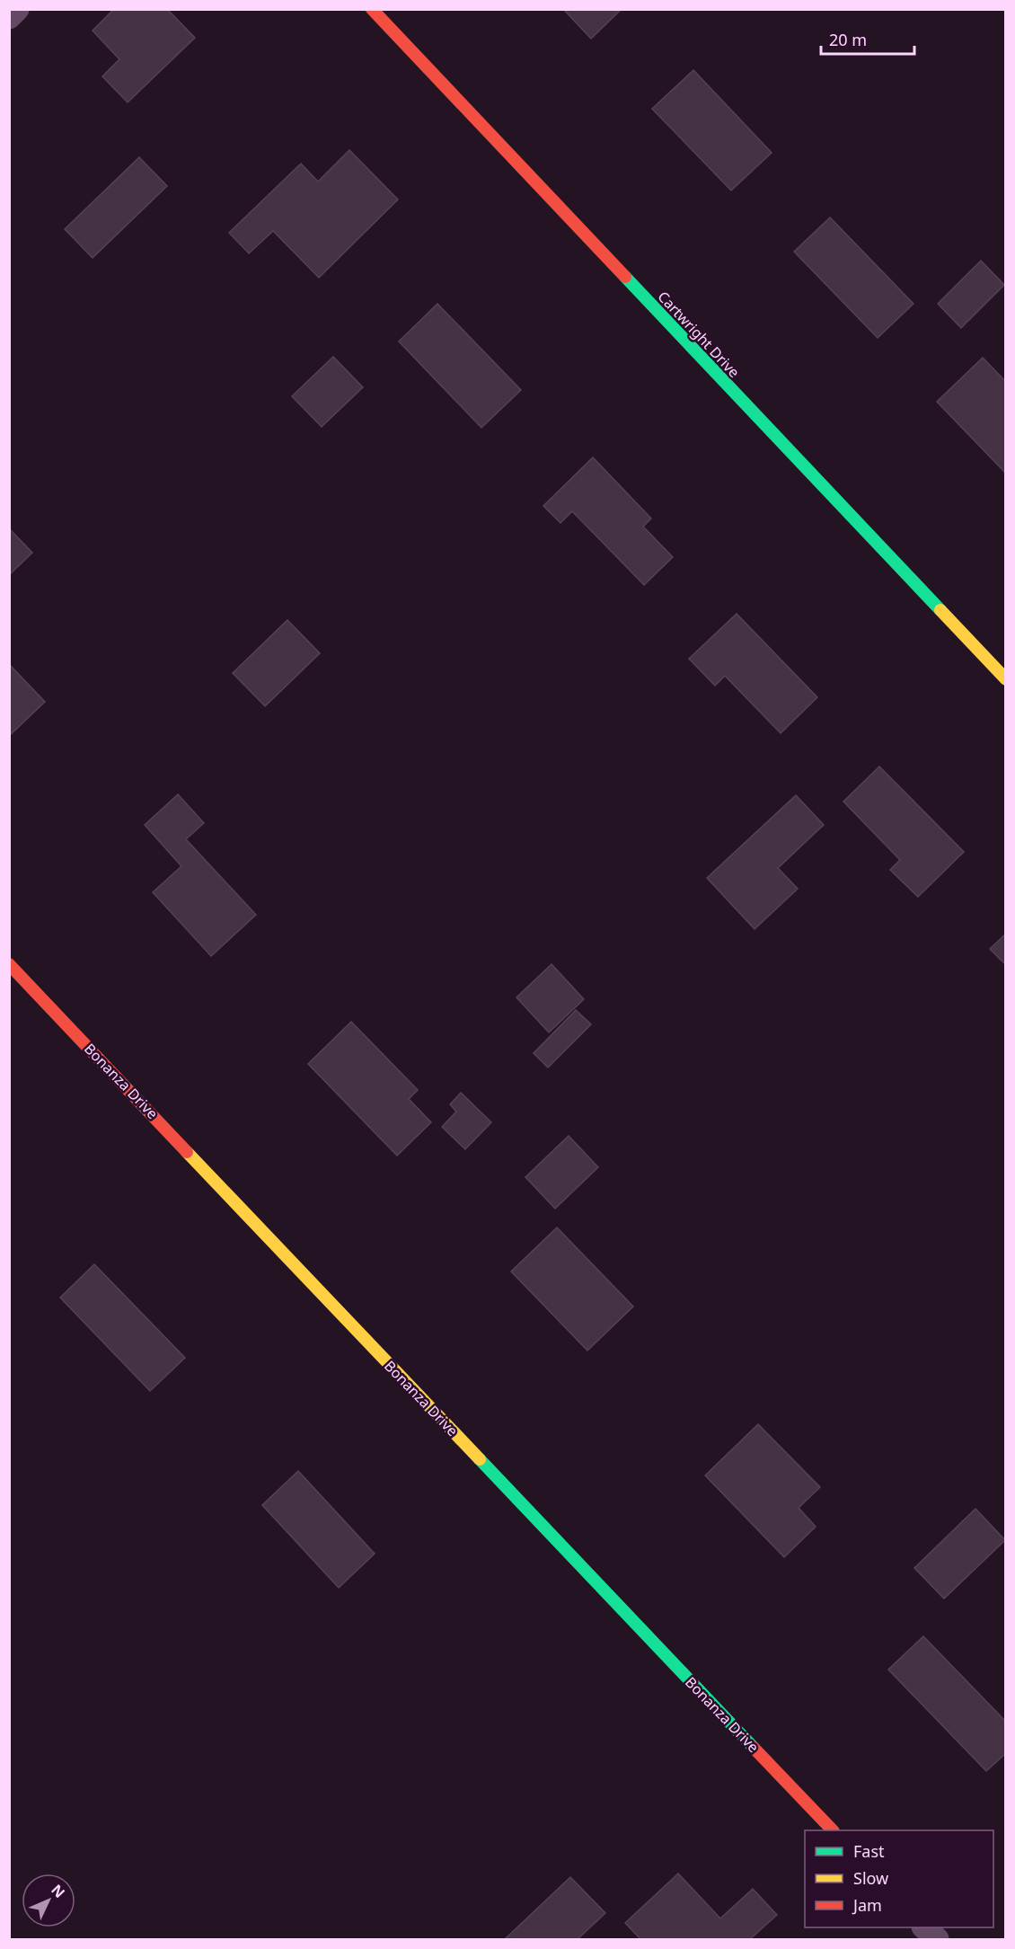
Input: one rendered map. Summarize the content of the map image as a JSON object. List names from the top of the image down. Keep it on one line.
{"streets":{"street":["Cartwright Drive","Bonanza Drive"]},"legend":["Fast","Slow","Jam"],"scale_bar":"20 m","north":"top right"}
